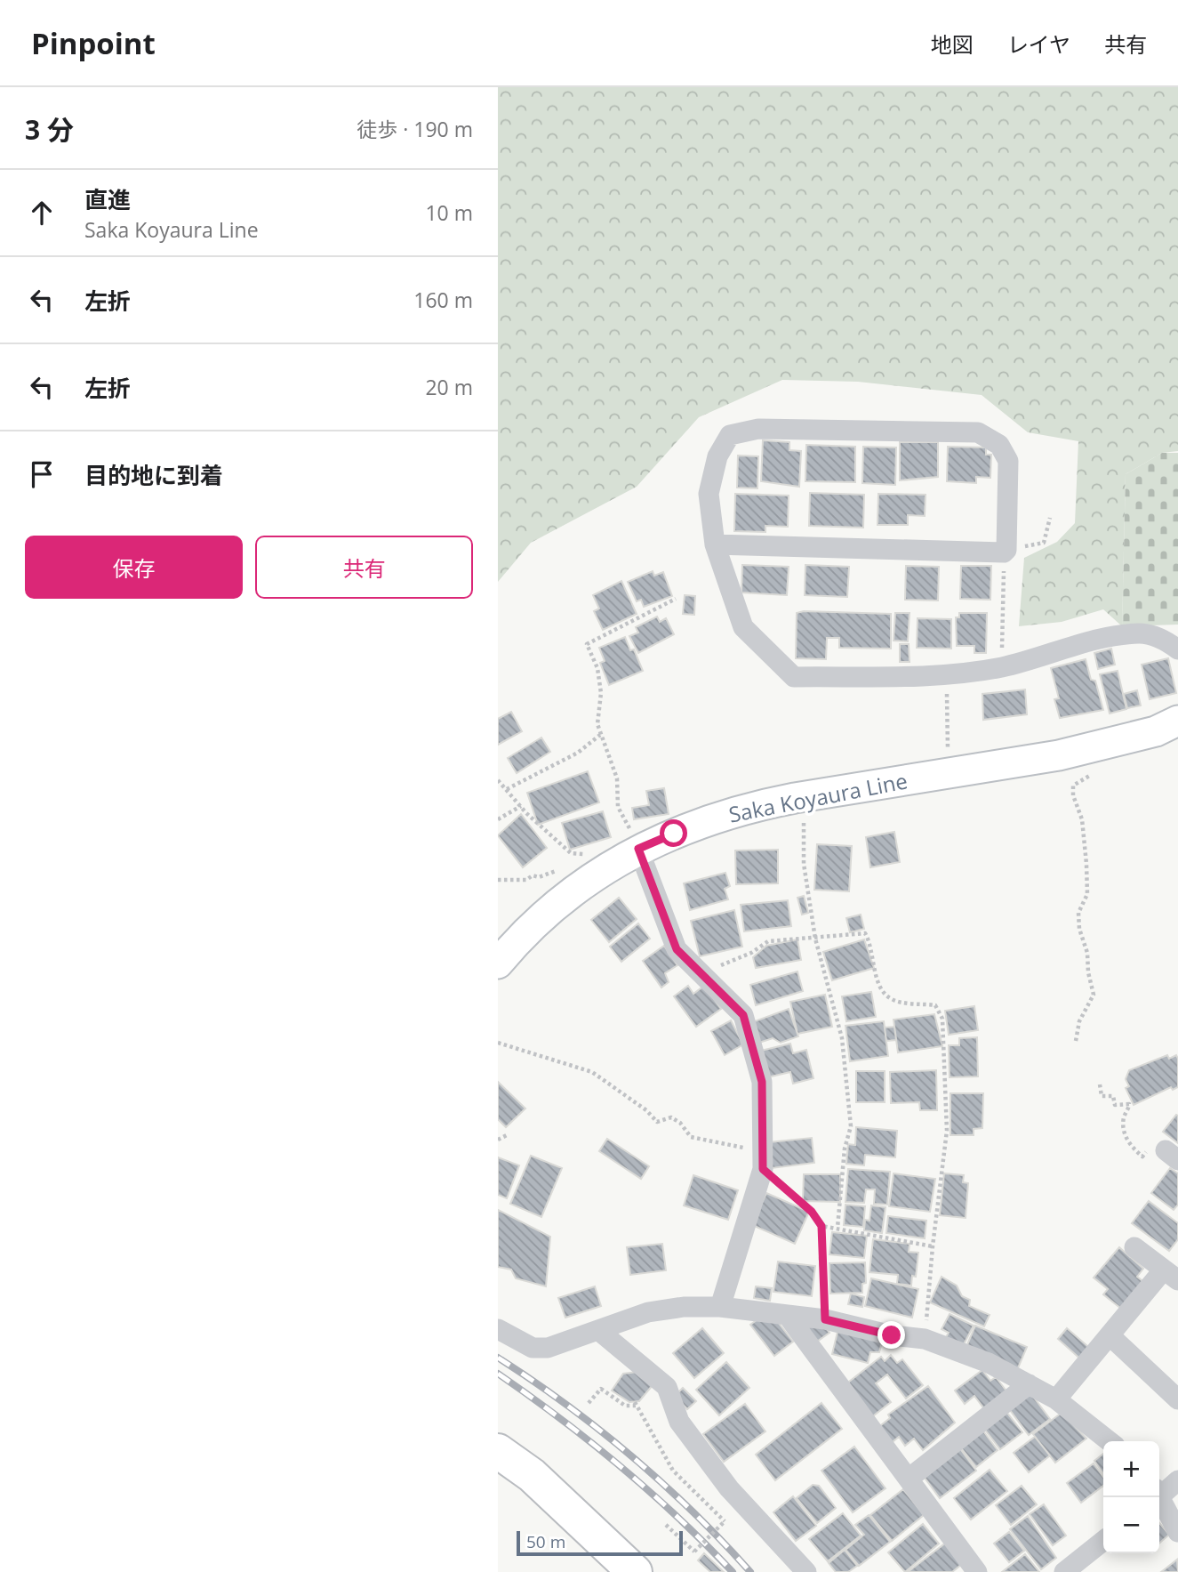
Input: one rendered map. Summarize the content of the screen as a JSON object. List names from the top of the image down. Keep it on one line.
{"streets":{"main road":["Saka Koyaura Line"]},"scale_bar":"50 m","page":{"header":"Pinpoint","nav":["地図","レイヤ","共有"],"heading":["3 分","徒歩 · 190 m"],"list":[["直進","Saka Koyaura Line","10 m"],["左折","160 m"],["左折","20 m"],"目的地に到着"],"buttons":["保存","共有"],"map_buttons":["+","−"],"scale":"50 m"}}
